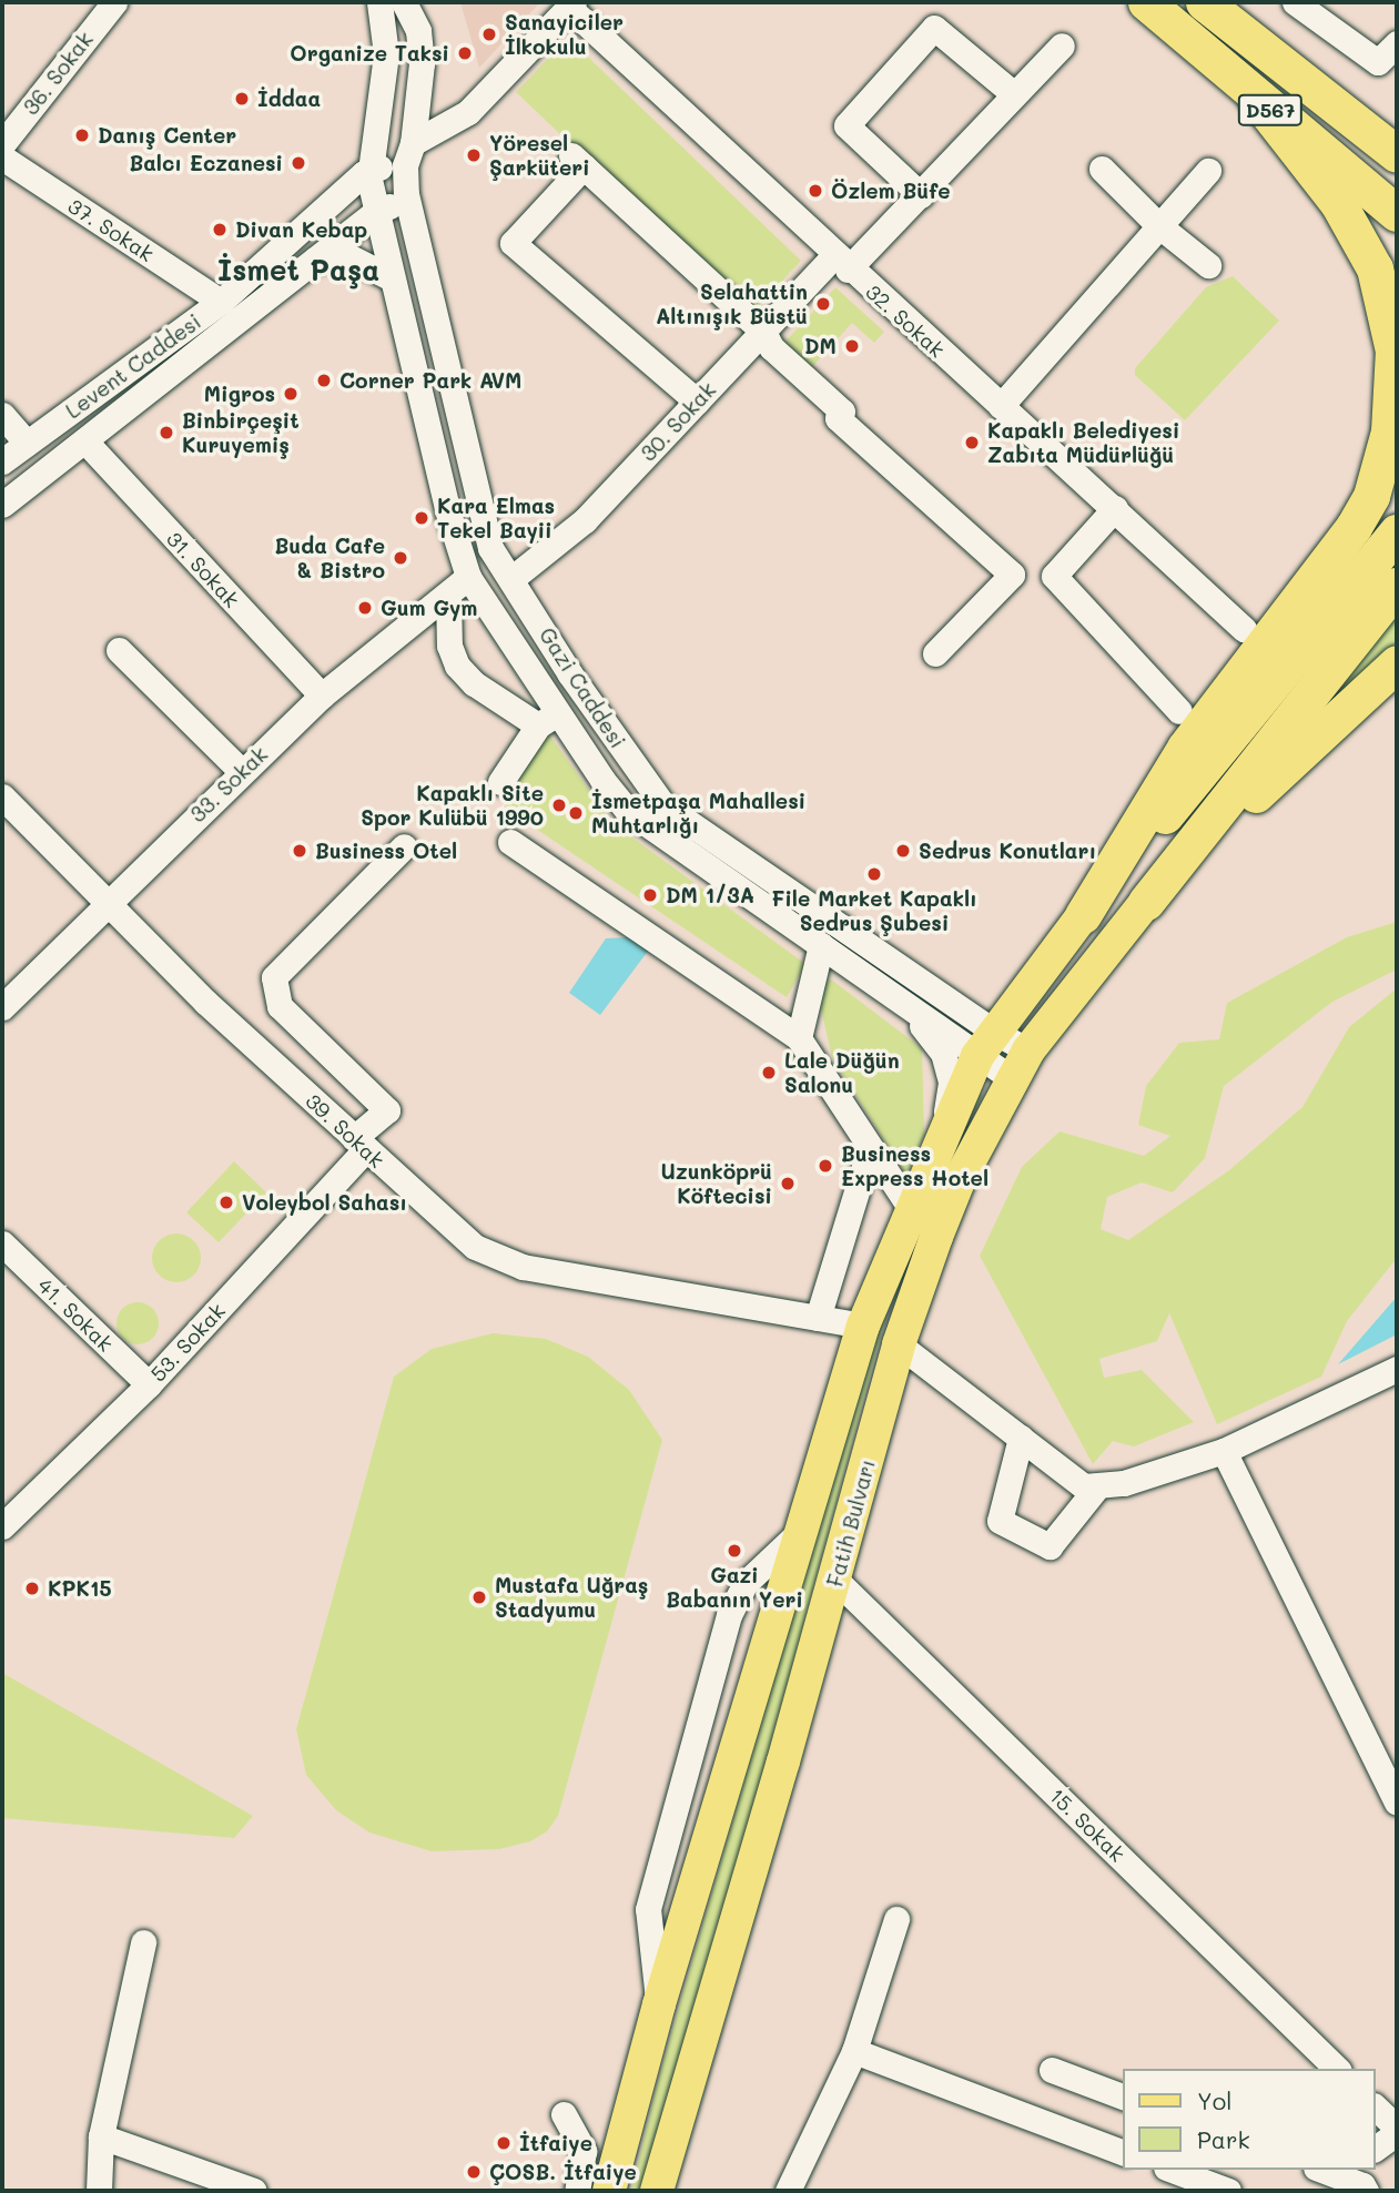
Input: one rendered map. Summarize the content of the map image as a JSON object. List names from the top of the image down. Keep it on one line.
{"streets":{"highway":["D567"],"main road":["Fatih Bulvarı"],"street":["36. Sokak","37. Sokak","32. Sokak","Levent Caddesi","30. Sokak","31. Sokak","Gazi Caddesi","33. Sokak","39. Sokak","41. Sokak","53. Sokak","15. Sokak"]},"crossings":[["37. Sokak","Levent Caddesi"],["32. Sokak","Levent Caddesi"],["32. Sokak","30. Sokak"],["Levent Caddesi","31. Sokak"],["Levent Caddesi","Gazi Caddesi"],["30. Sokak","Gazi Caddesi"],["31. Sokak","33. Sokak"],["Gazi Caddesi","Fatih Bulvarı"],["33. Sokak","39. Sokak"],["39. Sokak","53. Sokak"],["39. Sokak","Fatih Bulvarı"],["41. Sokak","53. Sokak"],["Fatih Bulvarı","15. Sokak"]],"districts":["İsmet Paşa"],"places":["Sanayiciler İlkokulu","Organize Taksi","İddaa","Danış Center","Yöresel Şarküteri","Balcı Eczanesi","Özlem Büfe","Divan Kebap","Selahattin Altınışık Büstü","DM","Corner Park AVM","Migros","Binbirçeşit Kuruyemiş","Kapaklı Belediyesi Zabıta Müdürlüğü","Kara Elmas Tekel Bayii","Buda Cafe & Bistro","Gum Gym","Kapaklı Site Spor Kulübü 1990","İsmetpaşa Mahallesi Muhtarlığı","Business Otel","Sedrus Konutları","File Market Kapaklı Sedrus Şubesi","DM 1/3A","Lale Düğün Salonu","Business Express Hotel","Uzunköprü Köftecisi","Voleybol Sahası","Gazi Babanın Yeri","KPK15","Mustafa Uğraş Stadyumu","İtfaiye","ÇOSB. İtfaiye"],"legend":["Yol","Park"]}
